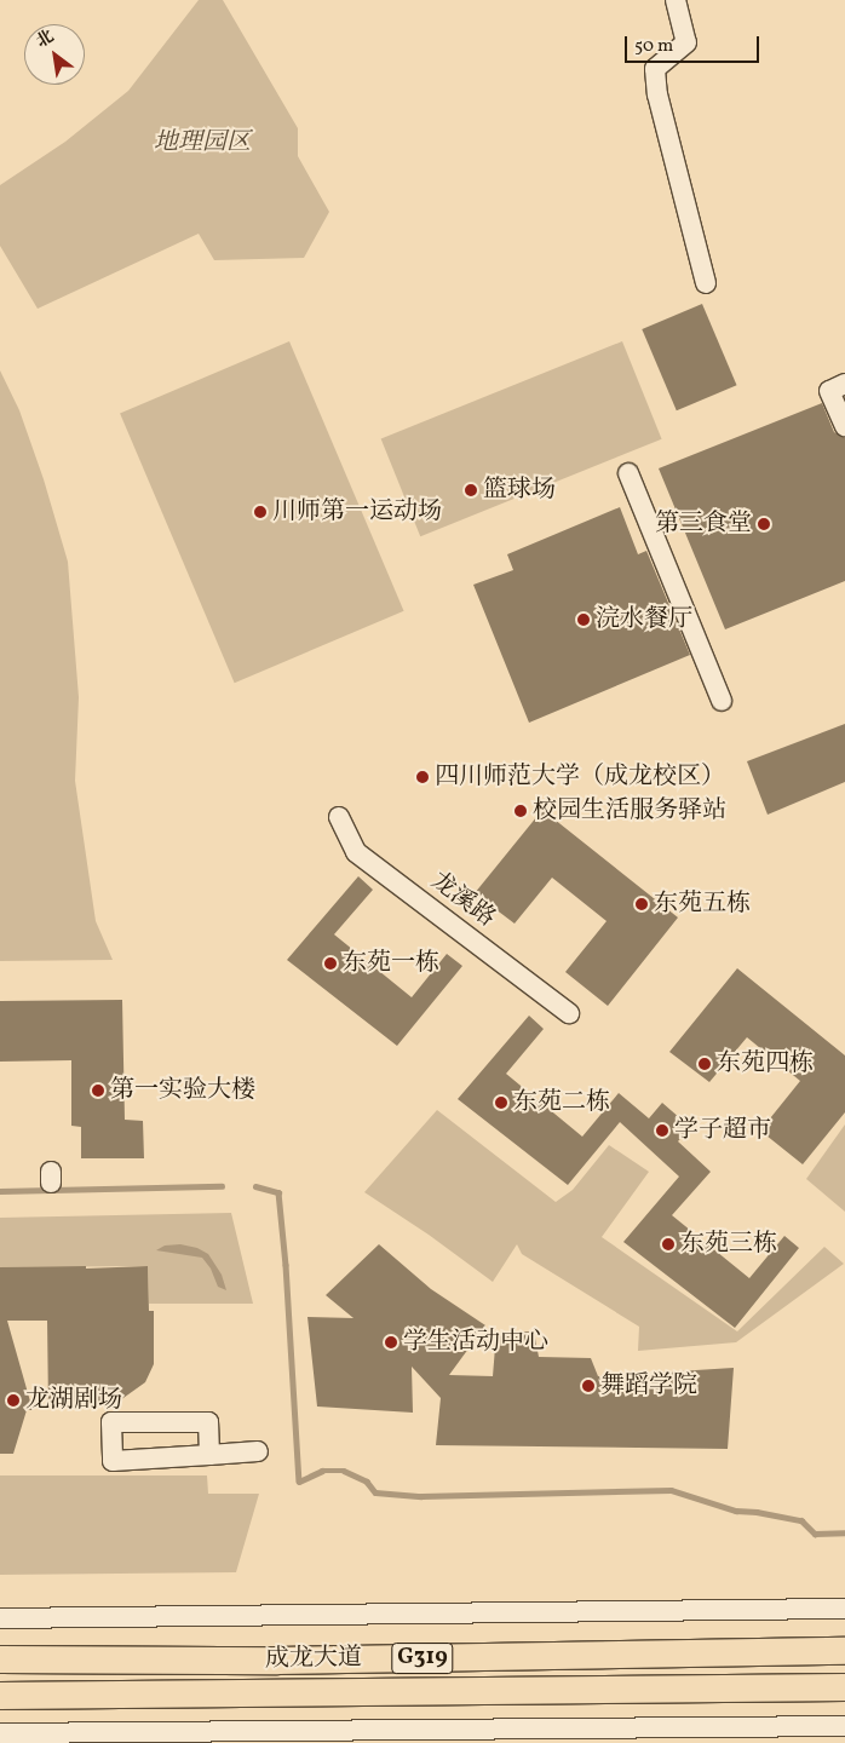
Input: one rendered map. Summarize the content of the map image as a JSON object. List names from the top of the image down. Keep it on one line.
{"streets":{"highway":["G319","成龙大道"],"street":["龙溪路"]},"parks":["地理园区"],"places":["篮球场","川师第一运动场","第三食堂","浣水餐厅","四川师范大学（成龙校区）","校园生活服务驿站","东苑五栋","东苑一栋","东苑四栋","第一实验大楼","东苑二栋","学子超市","东苑三栋","学生活动中心","舞蹈学院","龙湖剧场"],"scale_bar":"50 m","north":"top left"}
